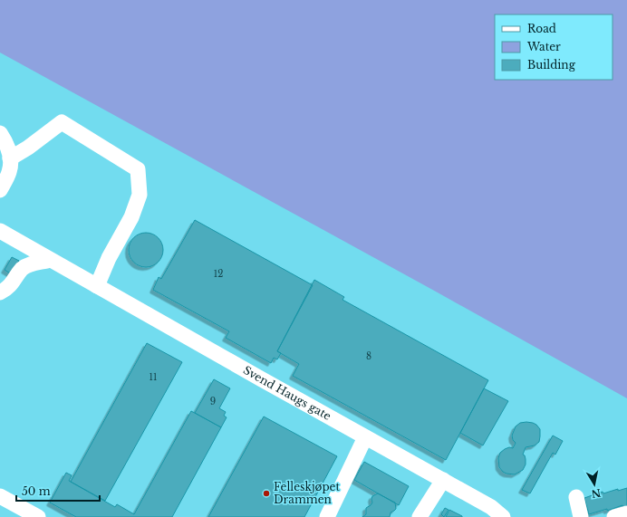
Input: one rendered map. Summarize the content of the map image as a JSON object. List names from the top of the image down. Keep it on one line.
{"streets":{"street":["Svend Haugs gate"]},"places":["Felleskjøpet Drammen"],"house_numbers":["12","8","11","9"],"legend":["Road","Water","Building"],"scale_bar":"50 m","north":"bottom"}
